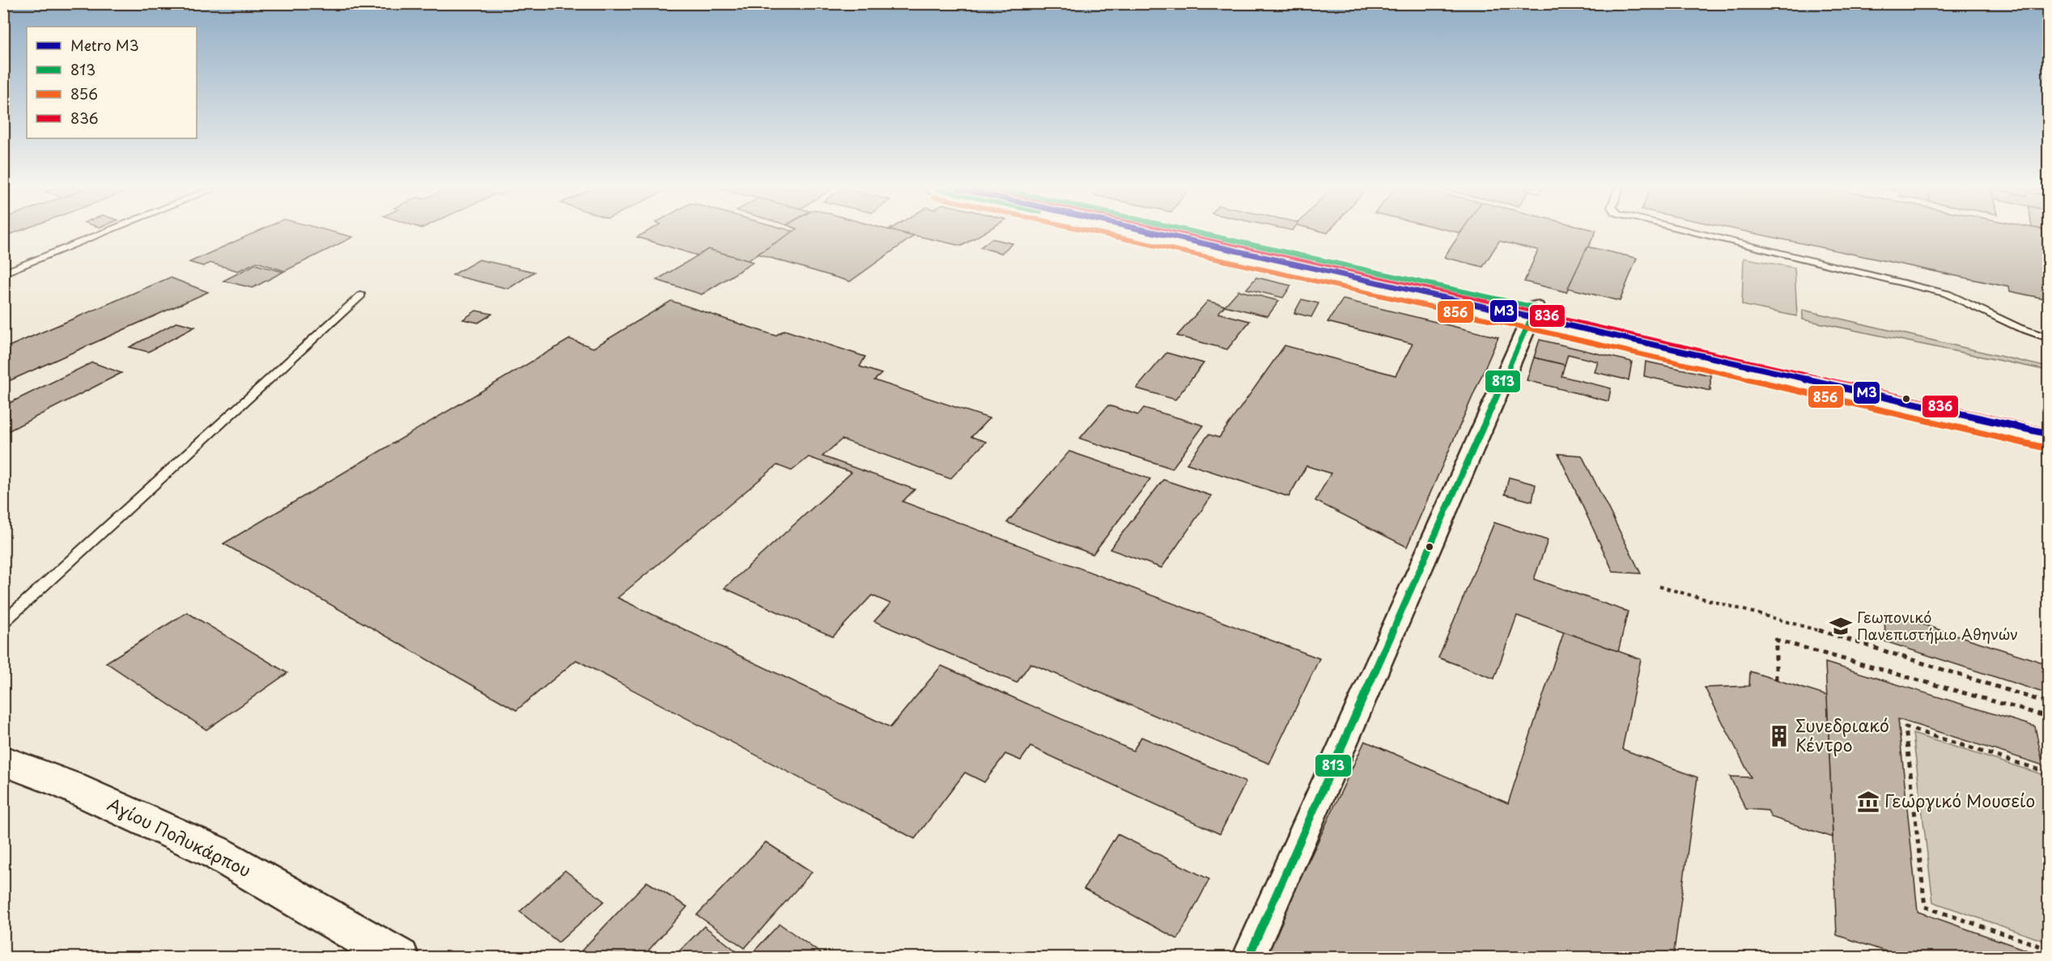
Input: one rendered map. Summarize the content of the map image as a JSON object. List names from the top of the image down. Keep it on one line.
{"streets":{"main road":["Αγίου Πολυκάρπου"]},"places":{"school or university":["Γεωπονικό Πανεπιστήμιο Αθηνών"],"building":["Συνεδριακό Κέντρο"],"museum":["Γεωργικό Μουσείο"]},"lines":["metro line Μ3","transit line 813","transit line 856","transit line 836"],"legend":["Metro Μ3","813","856","836"]}
